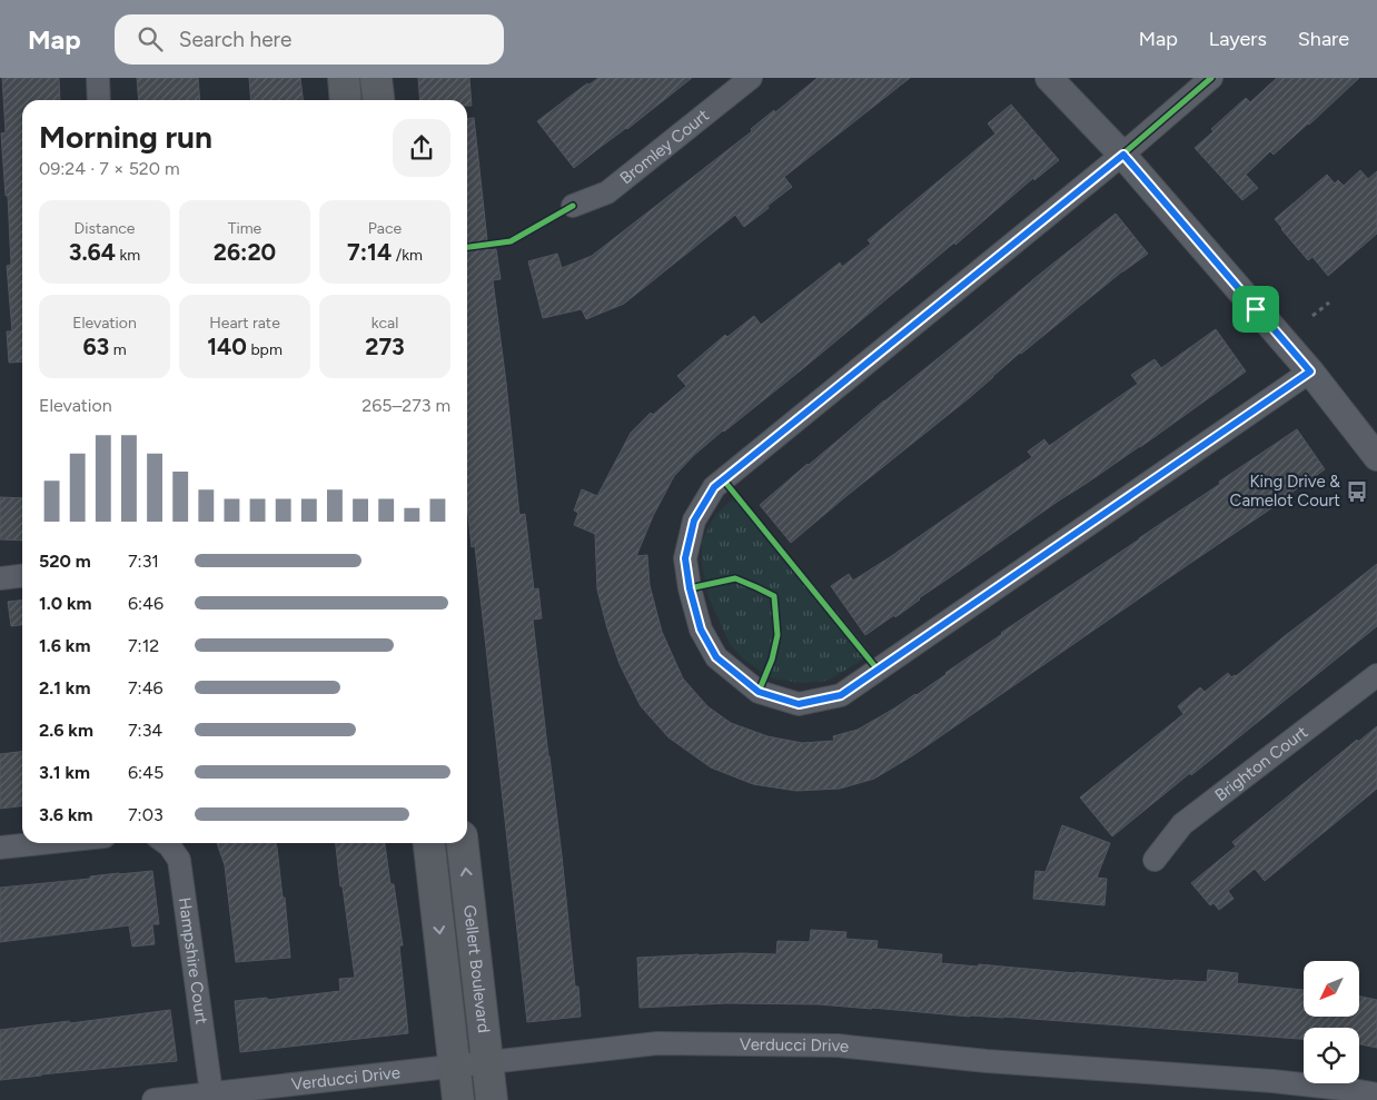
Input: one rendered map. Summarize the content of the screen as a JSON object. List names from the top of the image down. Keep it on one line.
{"streets":{"main road":["Gellert Boulevard"],"street":["Bromley Court","Brighton Court","Hampshire Court","Verducci Drive"]},"crossings":[["Hampshire Court","Verducci Drive"],["Gellert Boulevard","Verducci Drive"]],"places":{"bus stop":["King Drive & Camelot Court"]},"north":"bottom left","page":{"header":"Map","search":"Search here","nav":["Map","Layers","Share"],"heading":["Morning run","09:24 · 7 × 520 m"],"stats":[["Distance","3.64 km"],["Time","26:20"],["Pace","7:14 /km"],["Elevation","63 m"],["Heart rate","140 bpm"],["kcal","273"]],"chart":["Elevation","265–273 m"],"list":[{"name":"520 m","note":"7:31"},{"name":"1.0 km","note":"6:46"},{"name":"1.6 km","note":"7:12"},{"name":"2.1 km","note":"7:46"},{"name":"2.6 km","note":"7:34"},{"name":"3.1 km","note":"6:45"},{"name":"3.6 km","note":"7:03"}]}}
